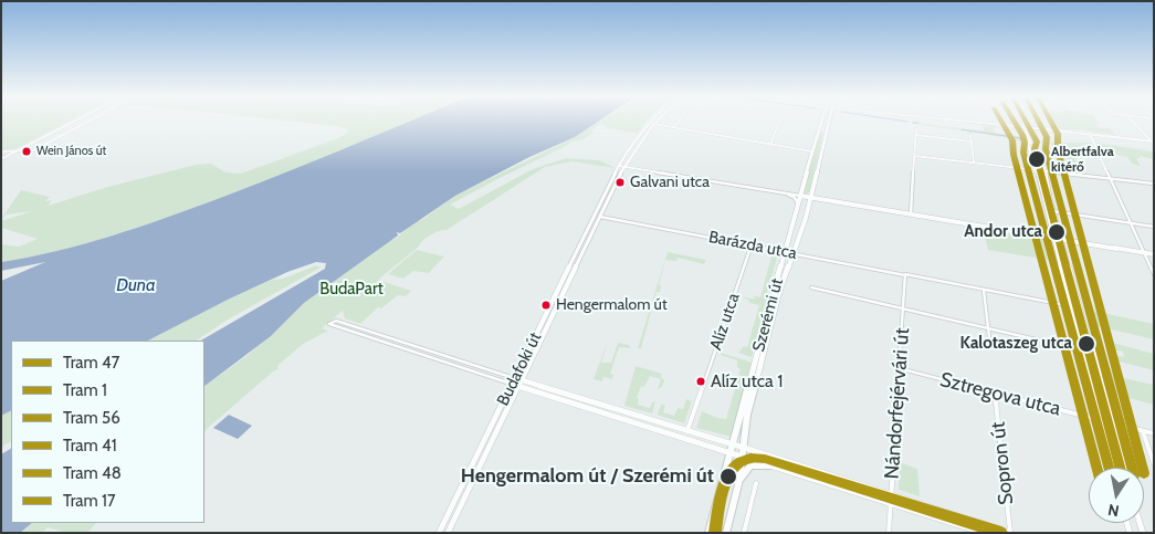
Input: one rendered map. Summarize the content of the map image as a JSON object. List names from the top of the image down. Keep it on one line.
{"streets":{"main road":["Szerémi út","Budafoki út"],"street":["Barázda utca","Alíz utca","Sztregova utca","Nándorfejérvári út","Sopron út"]},"crossings":[["Barázda utca","Szerémi út"],["Barázda utca","Alíz utca"],["Barázda utca","Budafoki út"],["Barázda utca","Nándorfejérvári út"],["Sztregova utca","Nándorfejérvári út"],["Sztregova utca","Sopron út"]],"water":["Duna"],"parks":["BudaPart"],"places":["Wein János út","Albertfalva kitérő","Galvani utca","Andor utca","Hengermalom út","Kalotaszeg utca","Alíz utca 1","Hengermalom út / Szerémi út"],"lines":["tram line 47","tram line 56","tram line 41","tram line 48","tram line 17","tram line 1"],"legend":["Tram 47","Tram 1","Tram 56","Tram 41","Tram 48","Tram 17"],"north":"bottom"}
